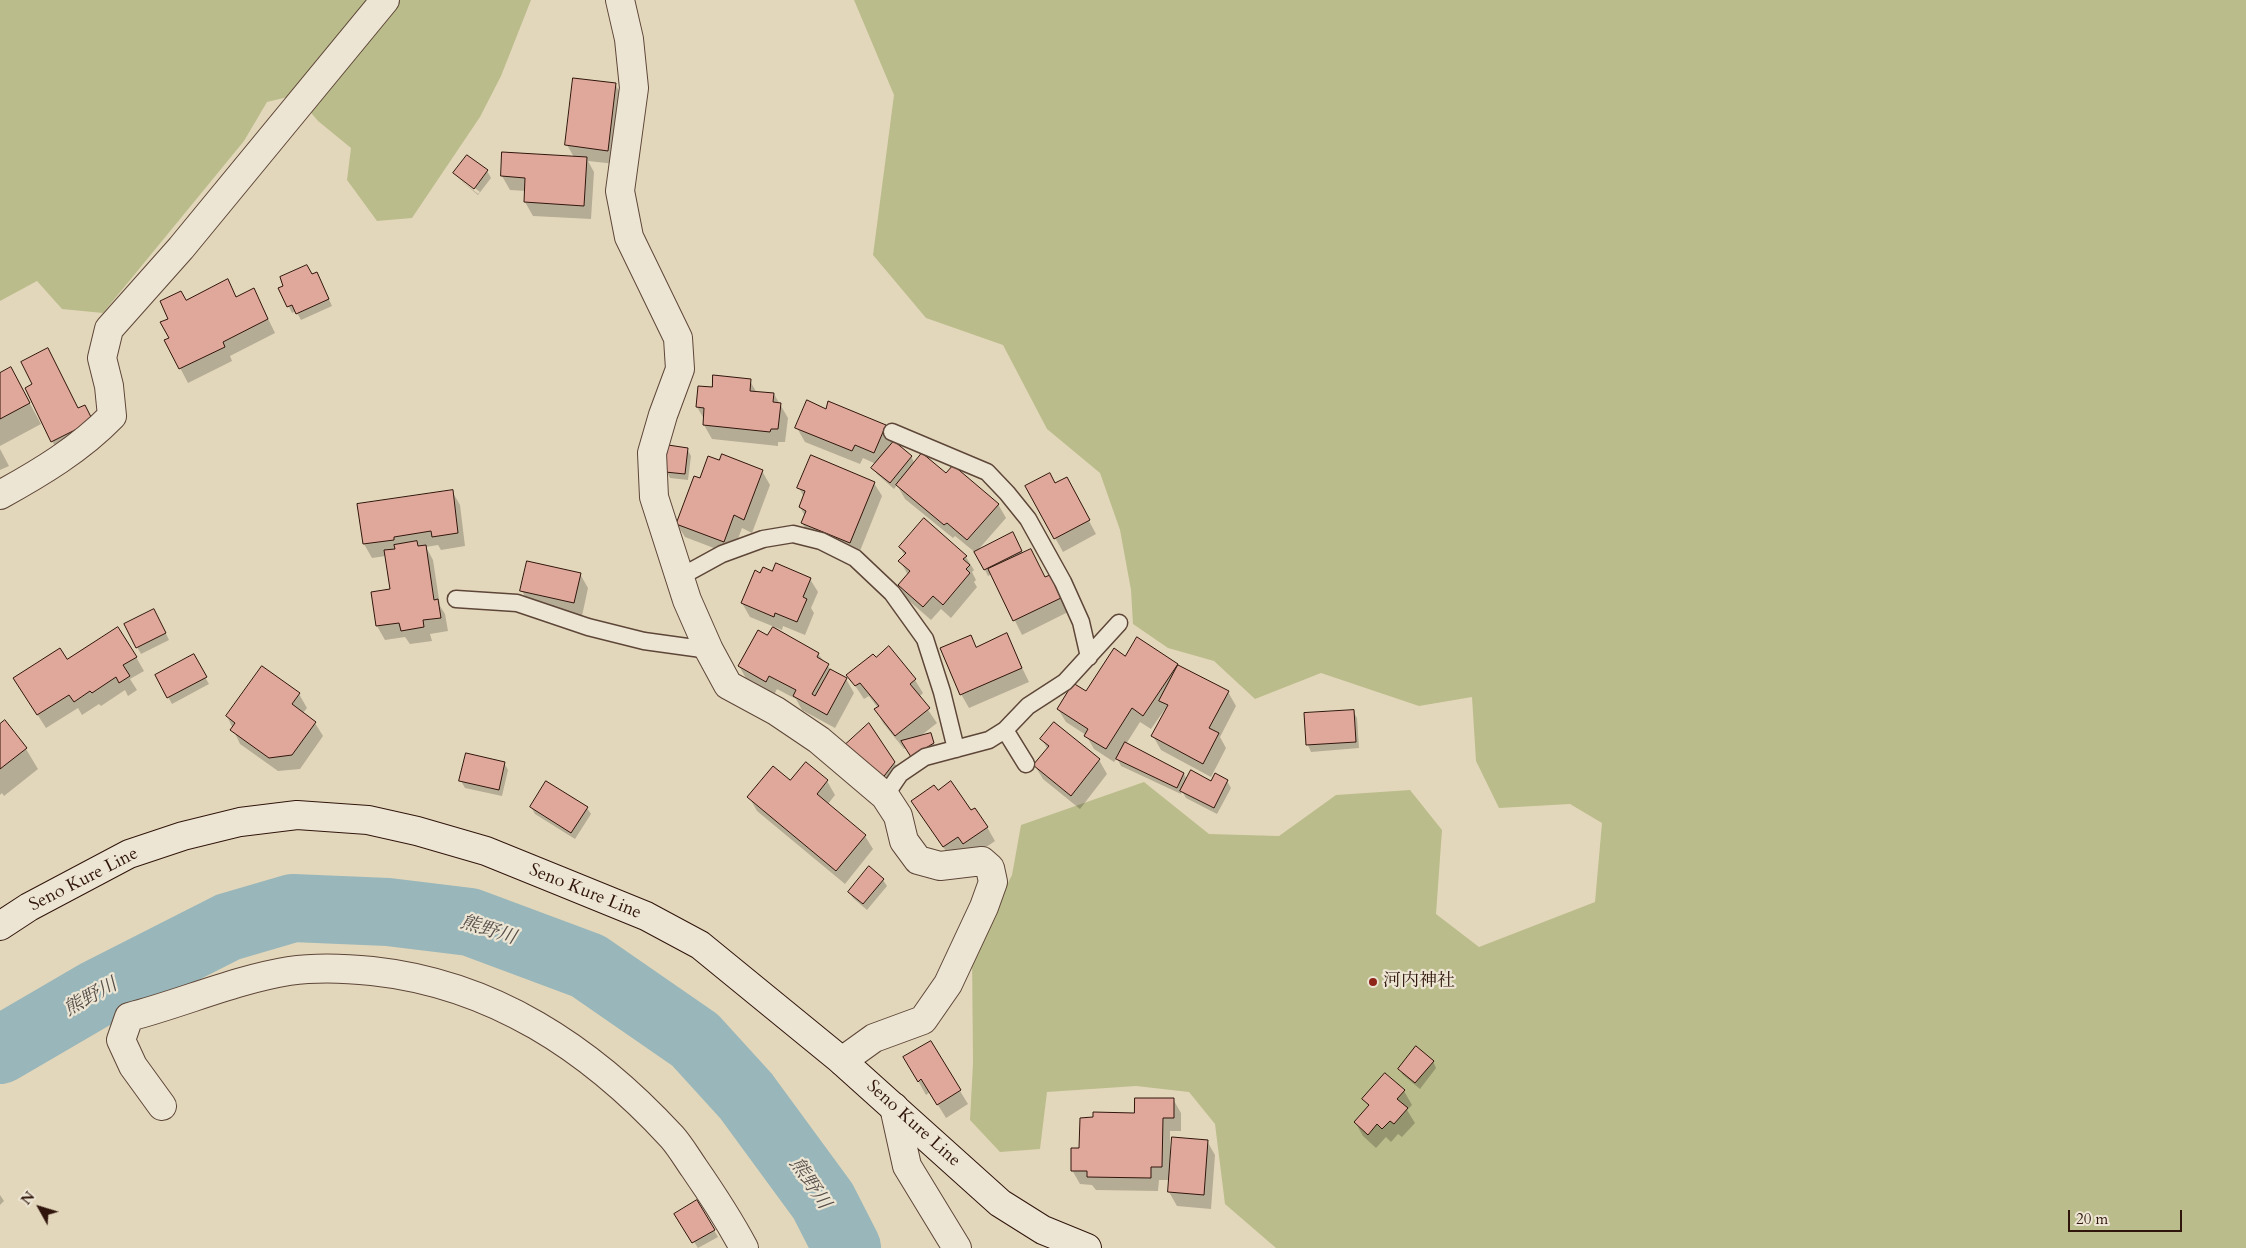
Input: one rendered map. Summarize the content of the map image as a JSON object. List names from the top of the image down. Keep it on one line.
{"streets":{"street":["Seno Kure Line"]},"water":["熊野川"],"places":["河内神社"],"scale_bar":"20 m","north":"top left"}
